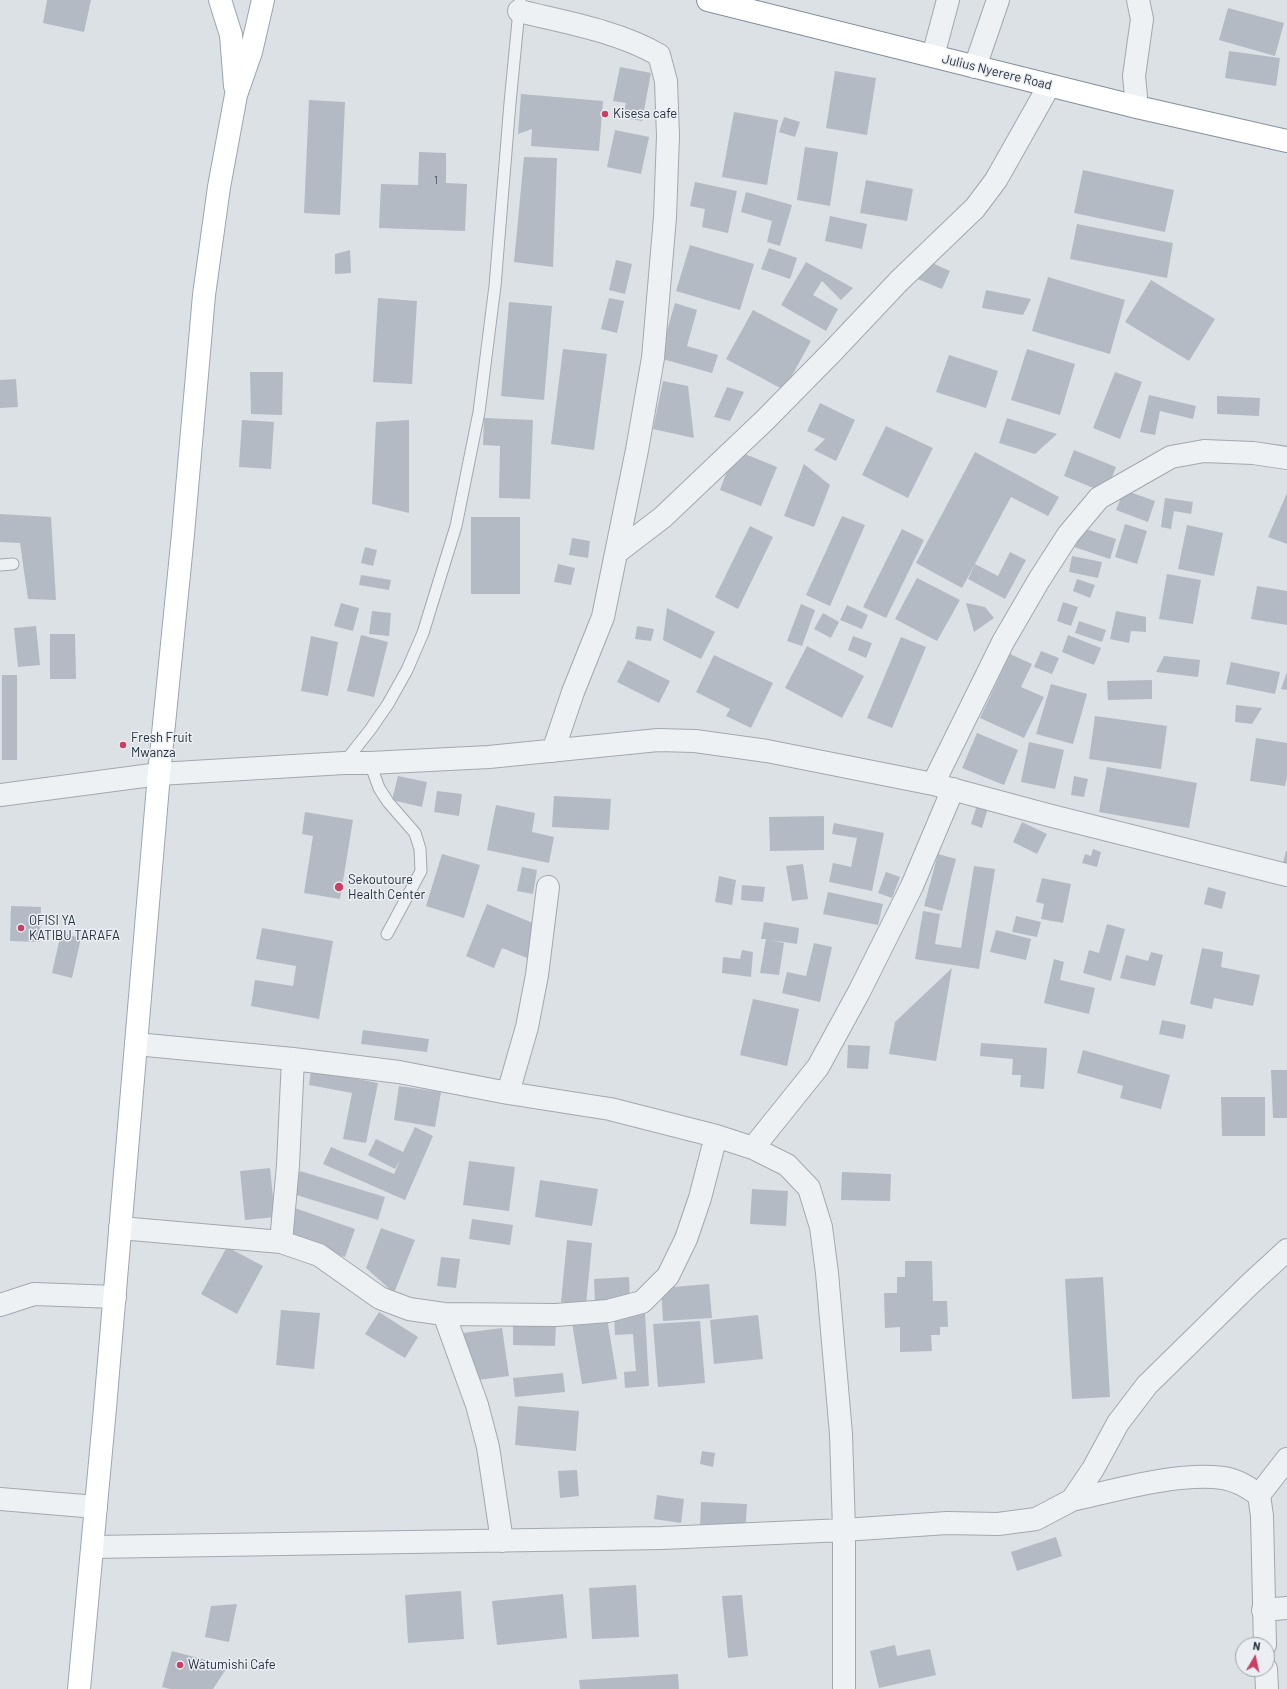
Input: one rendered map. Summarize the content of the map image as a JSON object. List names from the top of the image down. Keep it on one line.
{"streets":{"main road":["Julius Nyerere Road"]},"places":["Kisesa cafe","Fresh Fruit Mwanza","Sekoutoure Health Center","OFISI YA KATIBU TARAFA","Watumishi Cafe"],"house_numbers":["1"],"north":"top"}
